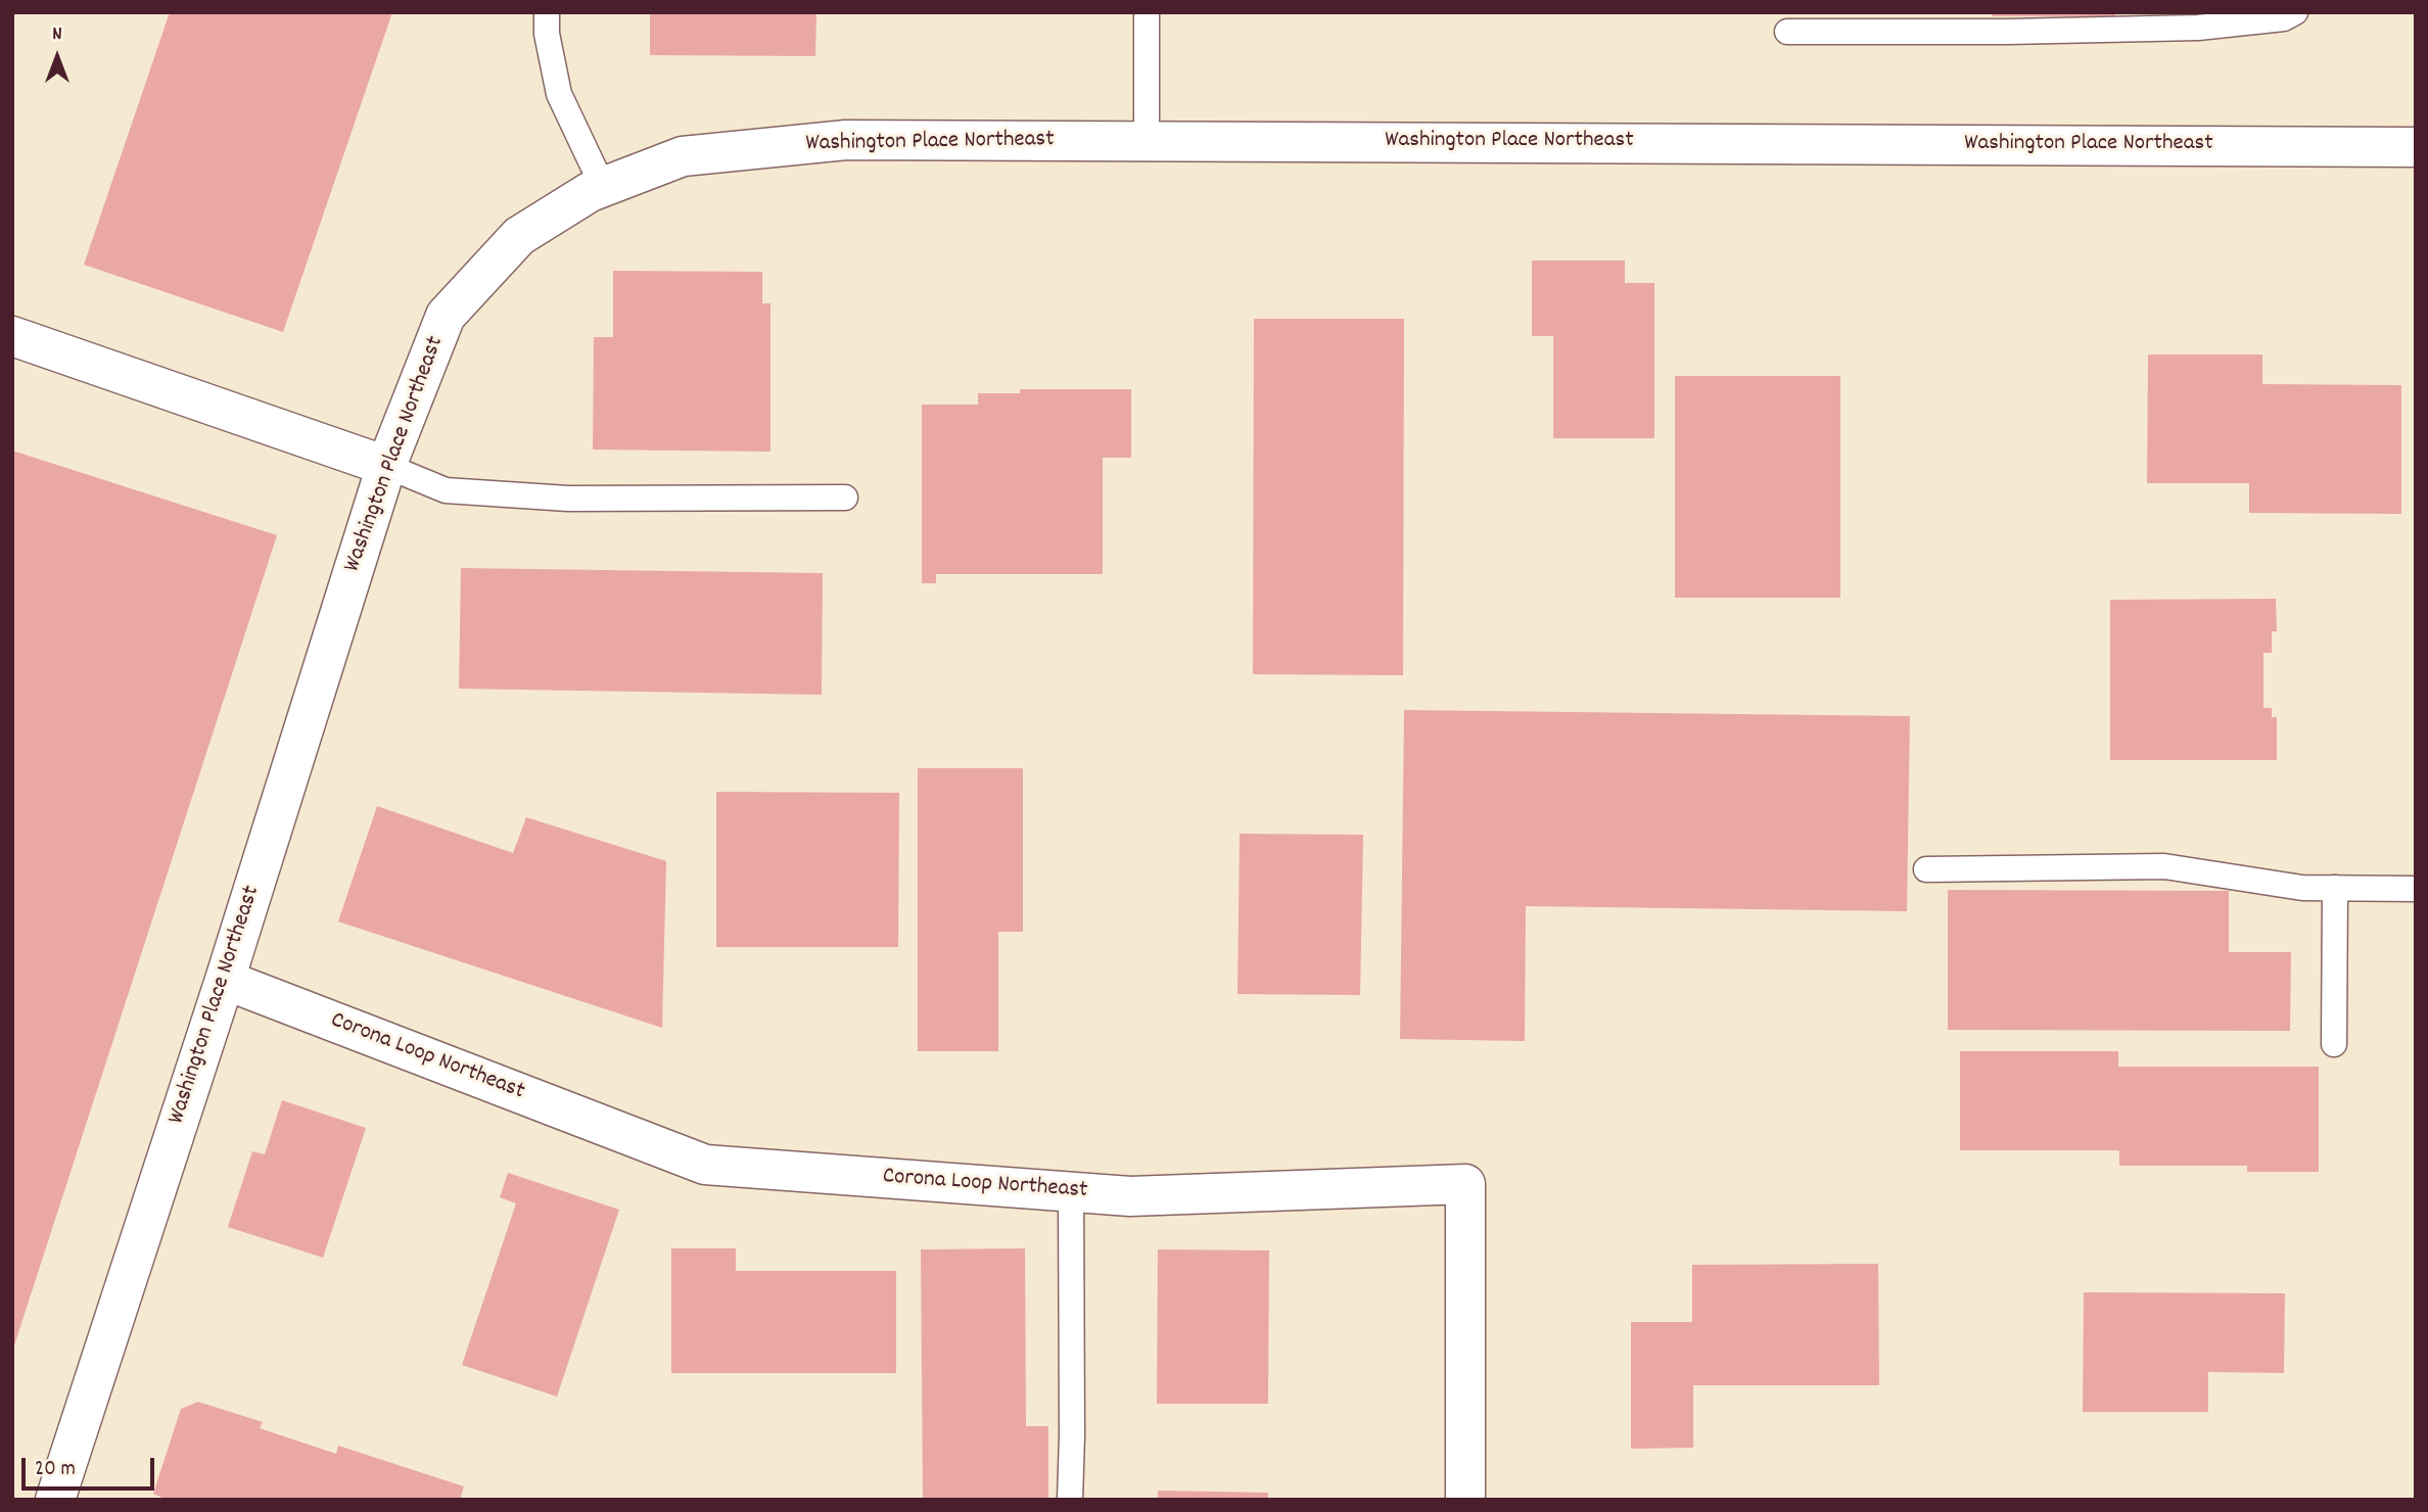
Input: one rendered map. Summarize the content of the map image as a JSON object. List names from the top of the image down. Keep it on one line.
{"streets":{"street":["Washington Place Northeast","Corona Loop Northeast"]},"crossings":[["Washington Place Northeast","Corona Loop Northeast"]],"scale_bar":"20 m","north":"top"}
